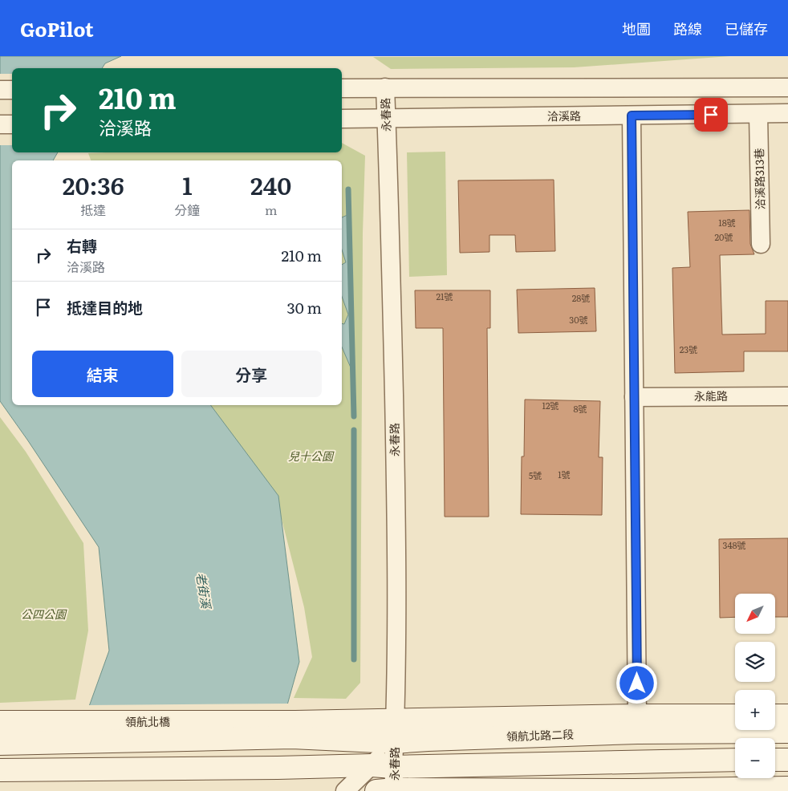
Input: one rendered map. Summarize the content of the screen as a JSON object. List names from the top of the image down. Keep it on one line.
{"streets":{"main road":["領航北橋","領航北路二段"],"street":["永春路","洽溪路","洽溪路313巷","永能路"]},"crossings":[["永春路","洽溪路"],["永春路","領航北路二段"],["洽溪路","洽溪路313巷"],["領航北橋","領航北路二段"]],"water":["老街溪"],"parks":["兒十公園","公四公園"],"house_numbers":["18號","20號","21號","28號","30號","23號","12號","8號","1號","5號","348號"],"north":"bottom left","page":{"header":"GoPilot","nav":["地圖","路線","已儲存"],"turn":["210 m","洽溪路"],"eta":["20:36","抵達","1","分鐘","240","m"],"list":[{"name":"右轉","note":"洽溪路","value":"210 m"},{"name":"抵達目的地","value":"30 m"}],"buttons":["結束","分享"],"map_buttons":["+","−"]}}
